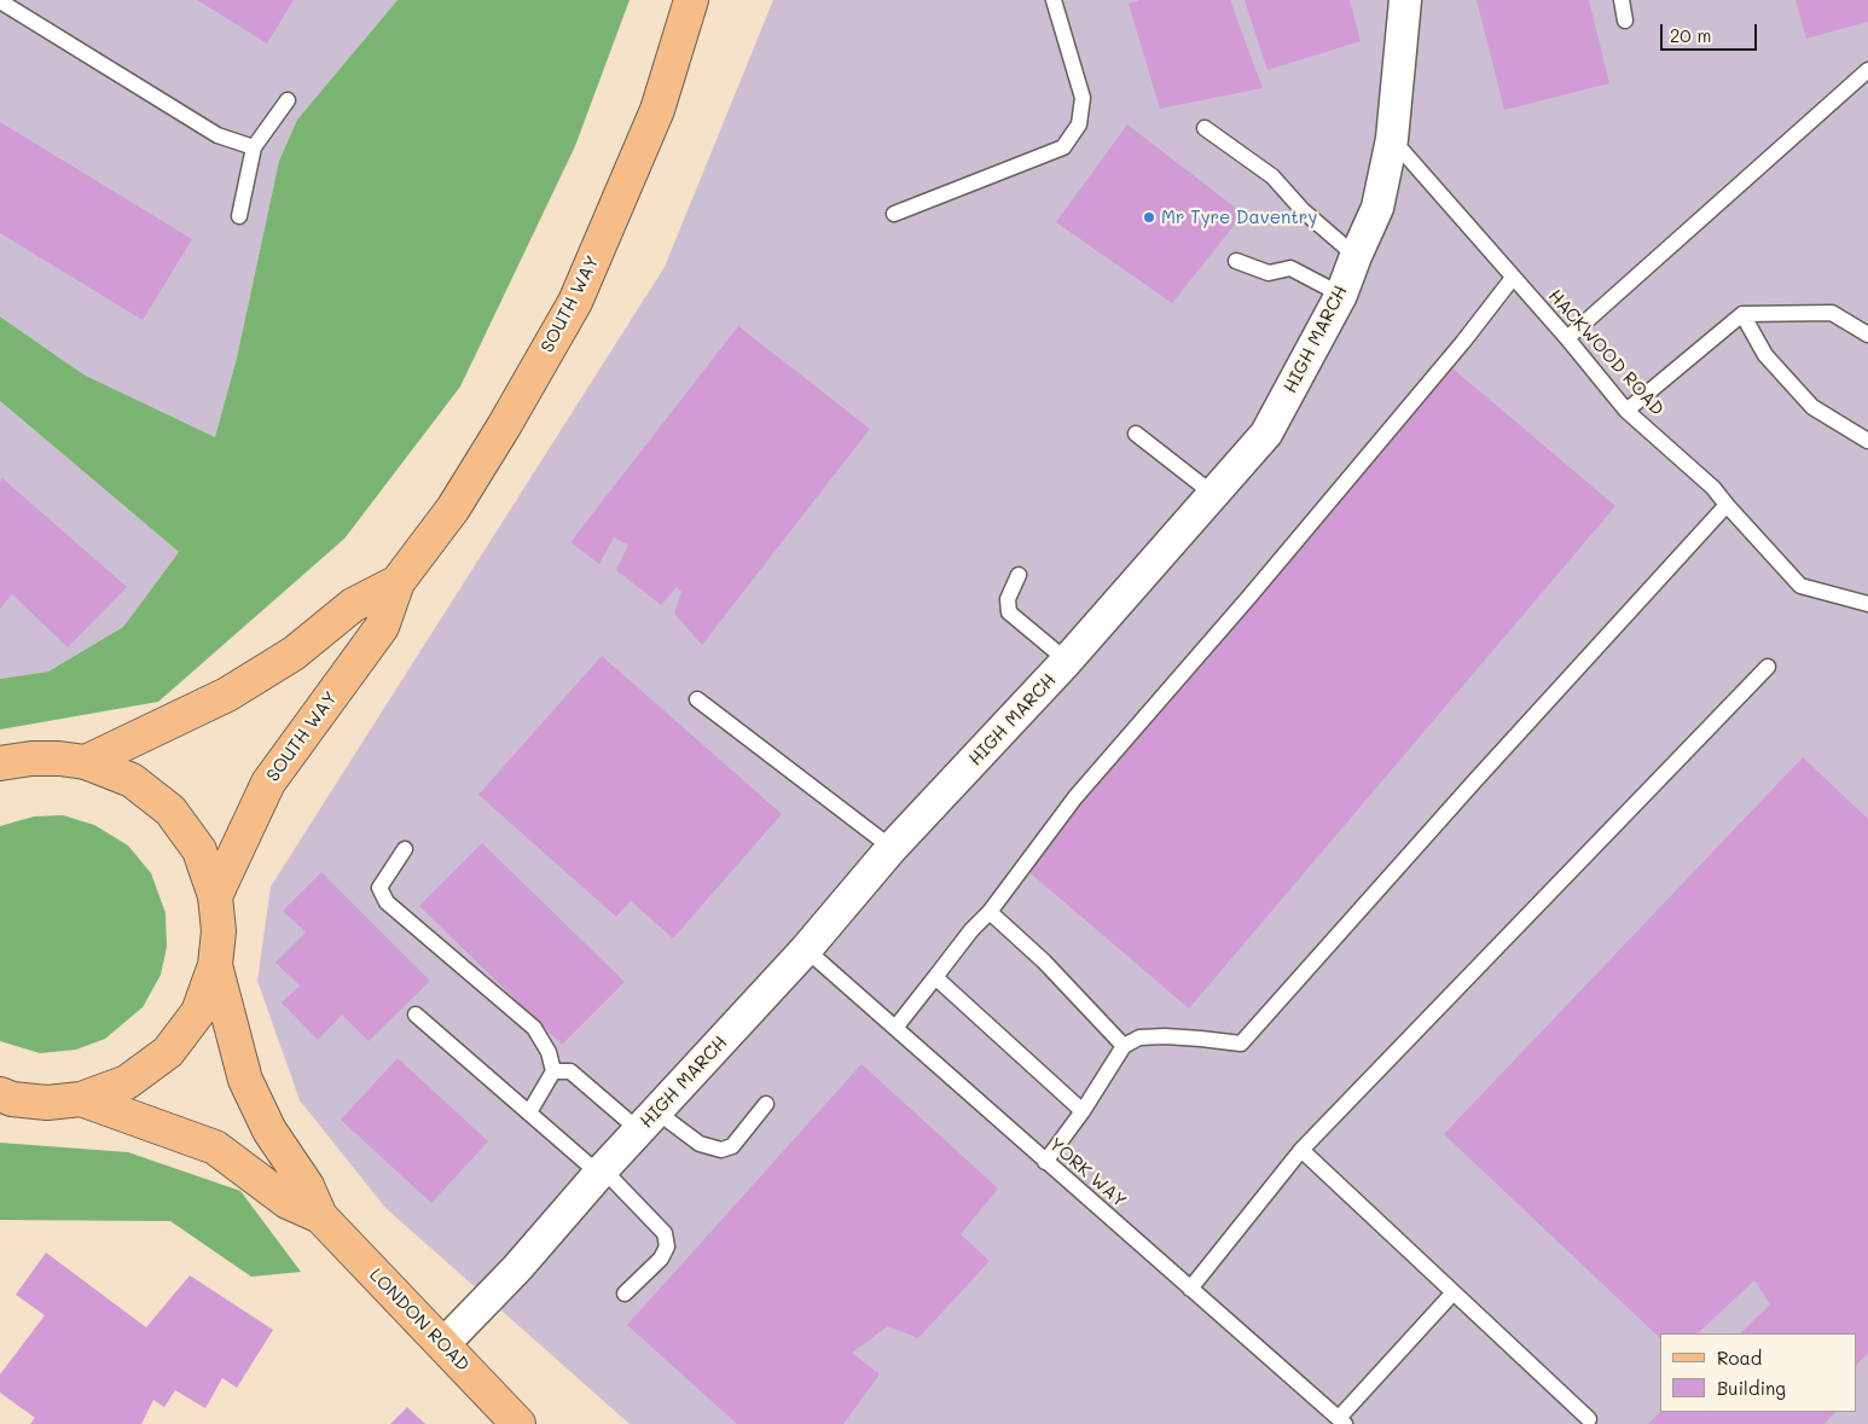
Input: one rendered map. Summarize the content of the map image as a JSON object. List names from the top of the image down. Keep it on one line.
{"streets":{"main road":["SOUTH WAY","LONDON ROAD"],"street":["HIGH MARCH"],"lane":["HACKWOOD ROAD","YORK WAY"]},"crossings":[["HIGH MARCH","HACKWOOD ROAD"],["HIGH MARCH","YORK WAY"],["HIGH MARCH","LONDON ROAD"]],"places":["Mr Tyre Daventry"],"legend":["Road","Building"],"scale_bar":"20 m"}
